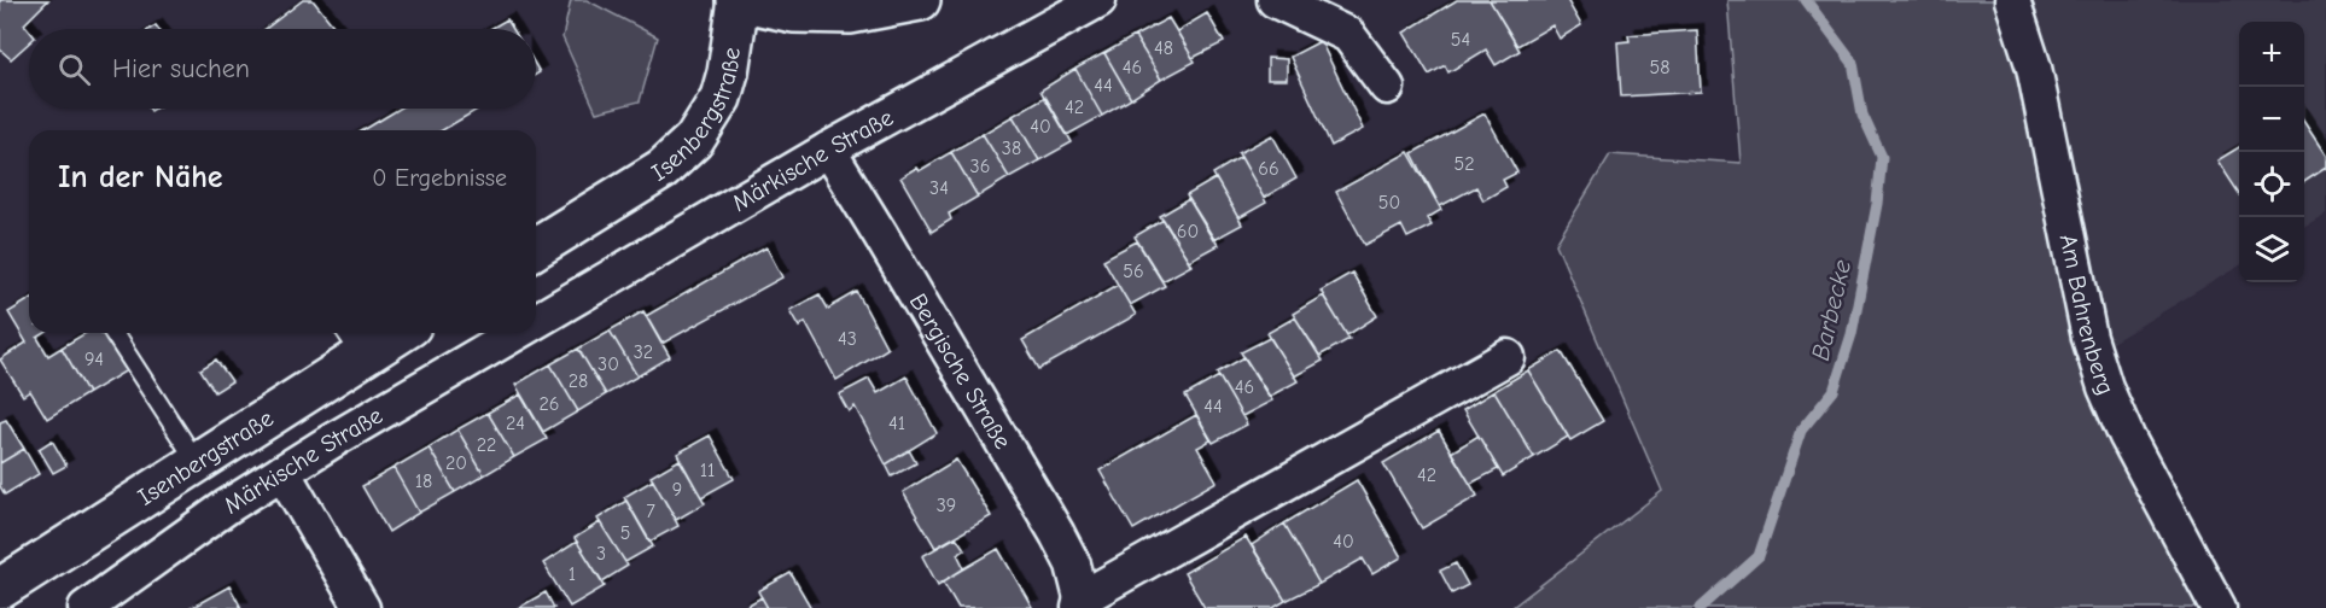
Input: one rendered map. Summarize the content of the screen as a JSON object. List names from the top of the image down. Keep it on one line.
{"streets":{"street":["Isenbergstraße","Märkische Straße","Am Bahrenberg","Bergische Straße"]},"crossings":[["Märkische Straße","Bergische Straße"]],"water":["Barbecke"],"house_numbers":["54","48","46","58","44","42","40","38","52","36","66","34","50","60","56","43","32","94","30","28","46","26","44","24","41","22","20","11","42","18","9","39","7","5","40","3","1"],"page":{"map_buttons":["+","−"],"search":"Hier suchen","heading":["In der Nähe","0 Ergebnisse"]}}
